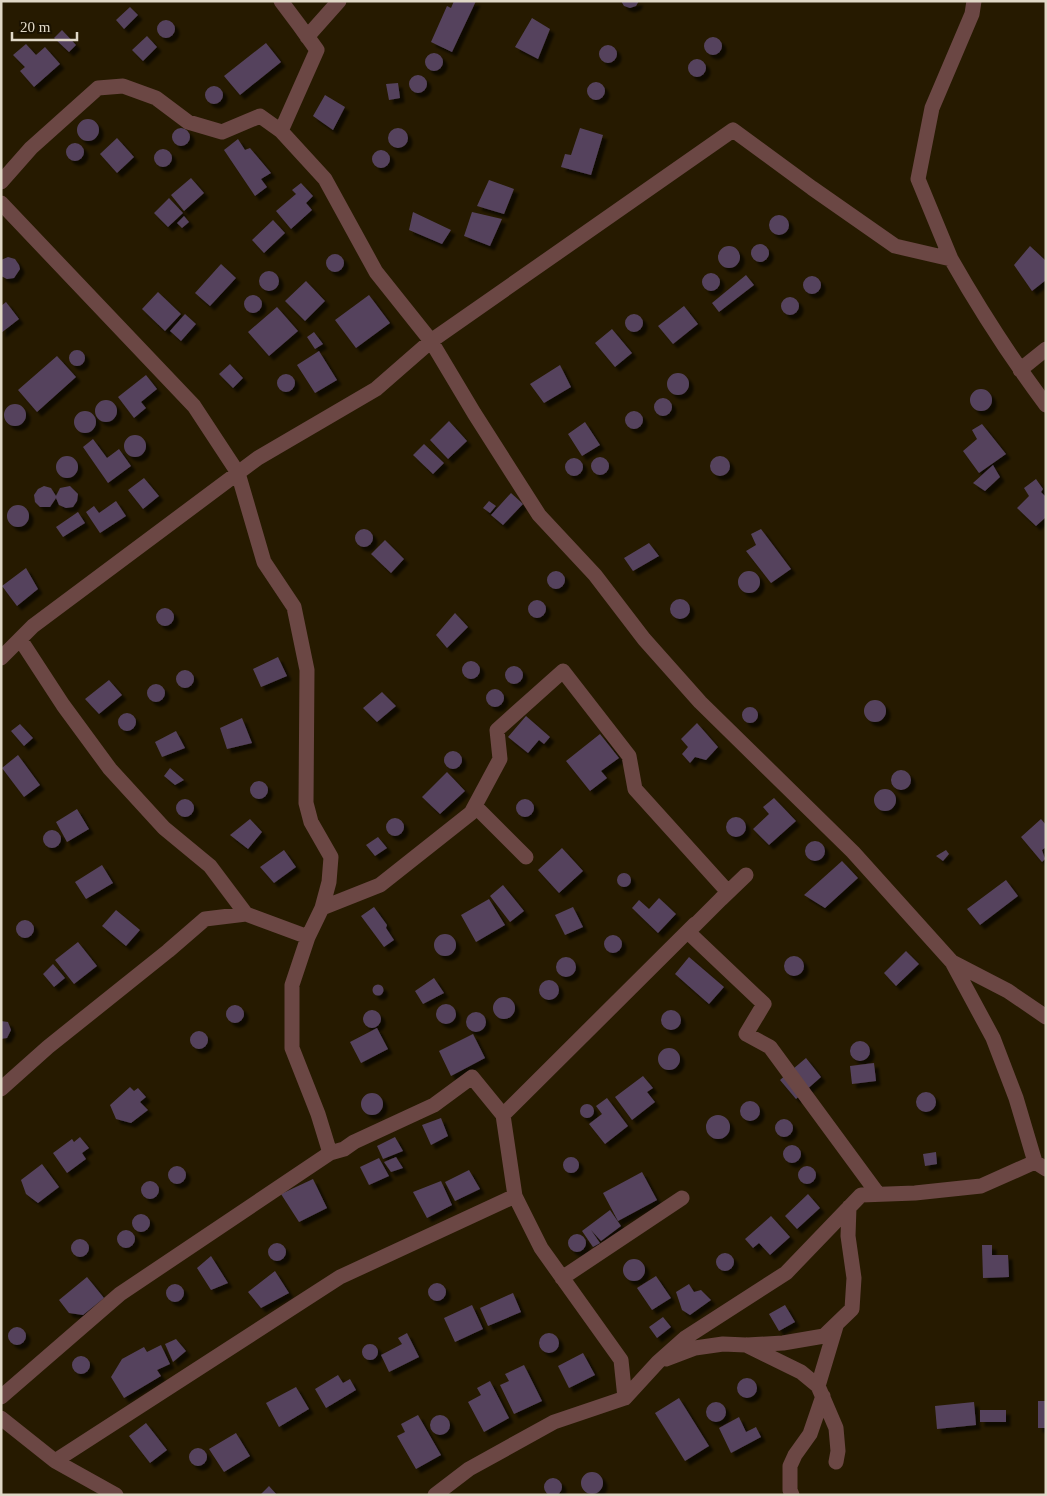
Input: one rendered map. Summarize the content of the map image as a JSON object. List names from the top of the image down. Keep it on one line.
{"scale_bar":"20 m"}
